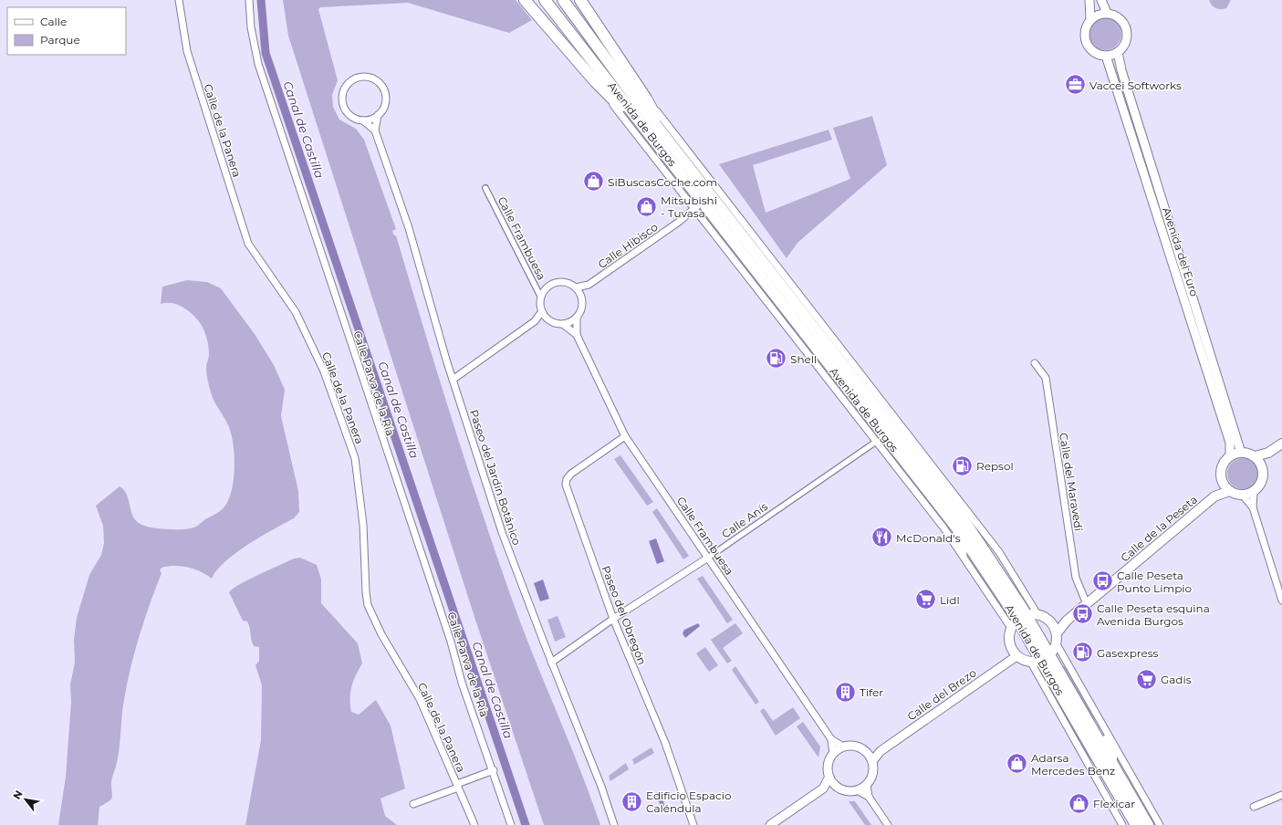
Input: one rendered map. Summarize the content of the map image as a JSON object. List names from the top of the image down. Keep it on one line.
{"streets":{"highway":["Avenida de Burgos"],"main road":["Calle de la Peseta"],"street":["Calle de la Panera","Calle Frambuesa","Calle Hibisco","Avenida del Euro","Calle Parva de la Ría","Paseo del Jardín Botánico","Calle del Maravedí","Calle Anís","Paseo del Obregón","Calle del Brezo"]},"crossings":[["Avenida de Burgos","Calle Hibisco"],["Avenida de Burgos","Calle Anís"],["Calle Frambuesa","Calle Hibisco"],["Calle Frambuesa","Calle Anís"],["Calle Frambuesa","Paseo del Obregón"],["Calle Frambuesa","Calle del Brezo"],["Avenida del Euro","Calle de la Peseta"],["Paseo del Jardín Botánico","Calle Anís"],["Calle del Maravedí","Calle de la Peseta"],["Calle Anís","Paseo del Obregón"]],"water":["Canal de Castilla"],"places":{"office":["Vaccei Softworks"],"shop":["SiBuscasCoche.com","Mitsubishi - Tuvasa","Adarsa Mercedes Benz","Flexicar"],"fuel station":["Shell","Repsol","Gasexpress"],"restaurant":["McDonald's"],"bus stop":["Calle Peseta Punto Limpio","Calle Peseta esquina Avenida Burgos"],"supermarket":["Lidl","Gadis"],"building":["Tifer","Edificio Espacio Caléndula"]},"legend":["Calle","Parque"],"north":"top left"}
